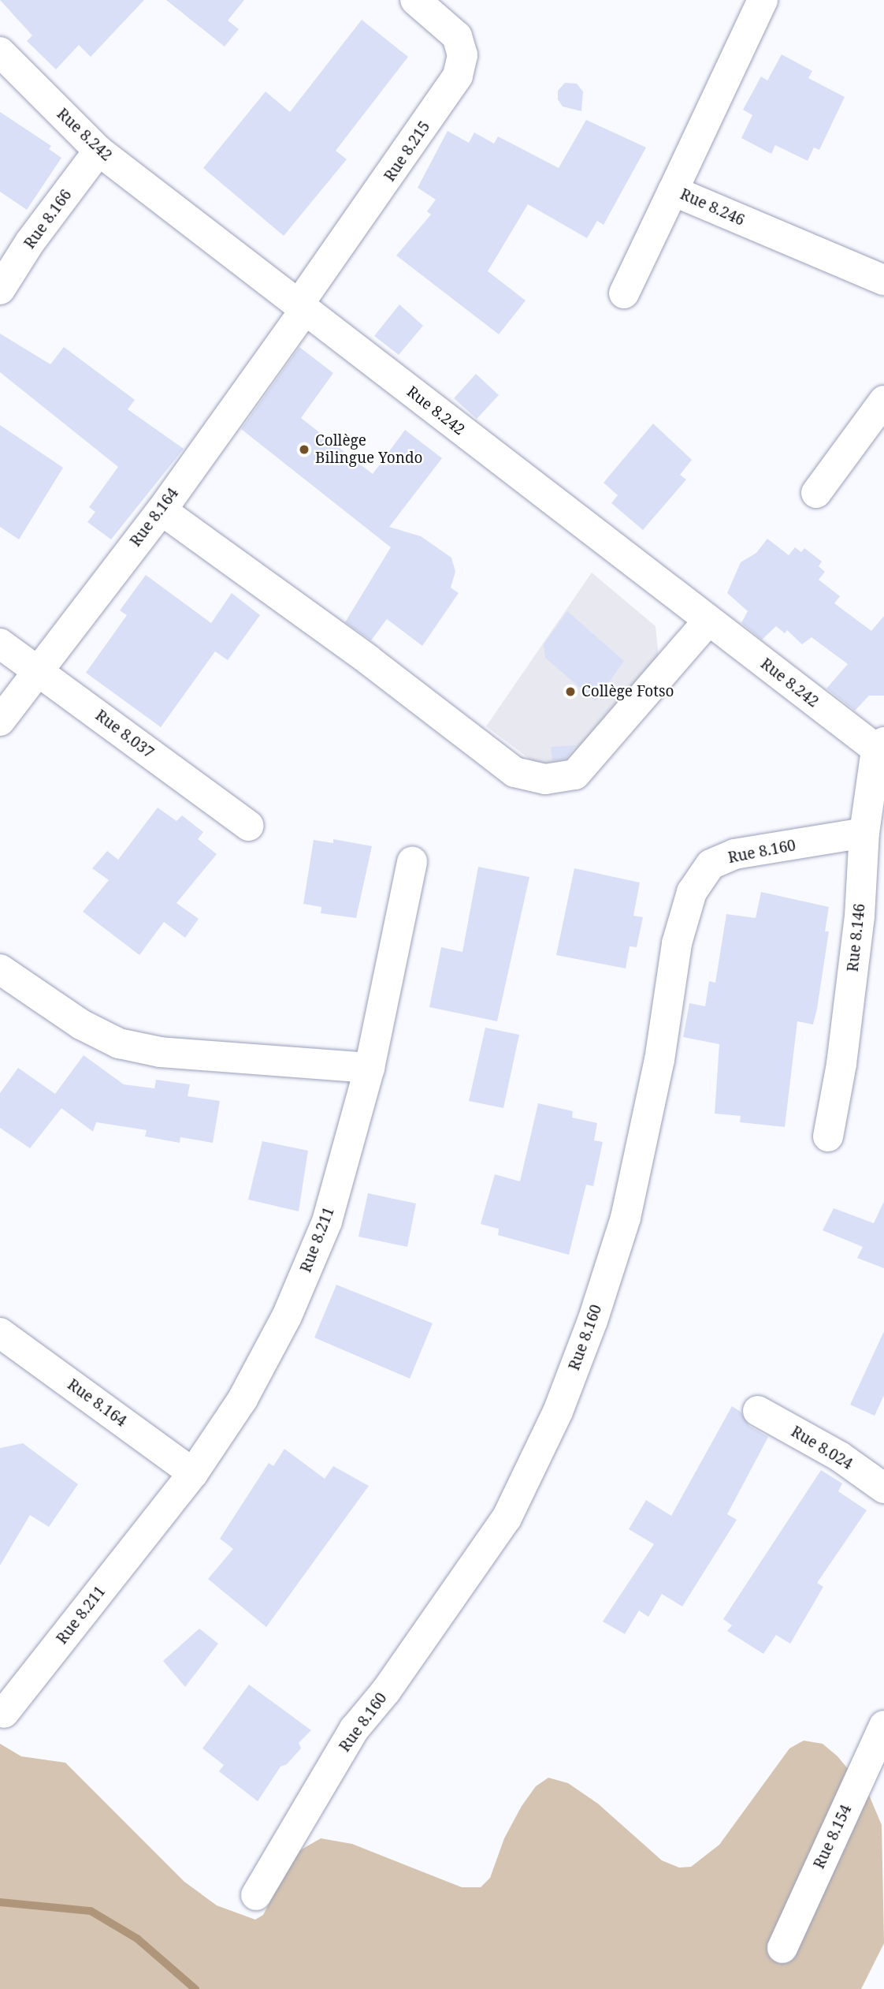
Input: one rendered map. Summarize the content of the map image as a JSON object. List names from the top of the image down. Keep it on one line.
{"streets":{"street":["Rue 8.242","Rue 8.215","Rue 8.246","Rue 8.166","Rue 8.164","Rue 8.037","Rue 8.160","Rue 8.146","Rue 8.211","Rue 8.024","Rue 8.154"]},"crossings":[["Rue 8.242","Rue 8.215"],["Rue 8.242","Rue 8.166"],["Rue 8.242","Rue 8.164"],["Rue 8.242","Rue 8.146"],["Rue 8.215","Rue 8.164"],["Rue 8.164","Rue 8.037"],["Rue 8.164","Rue 8.211"],["Rue 8.160","Rue 8.146"]],"places":["Collège Bilingue Yondo","Collège Fotso"]}
